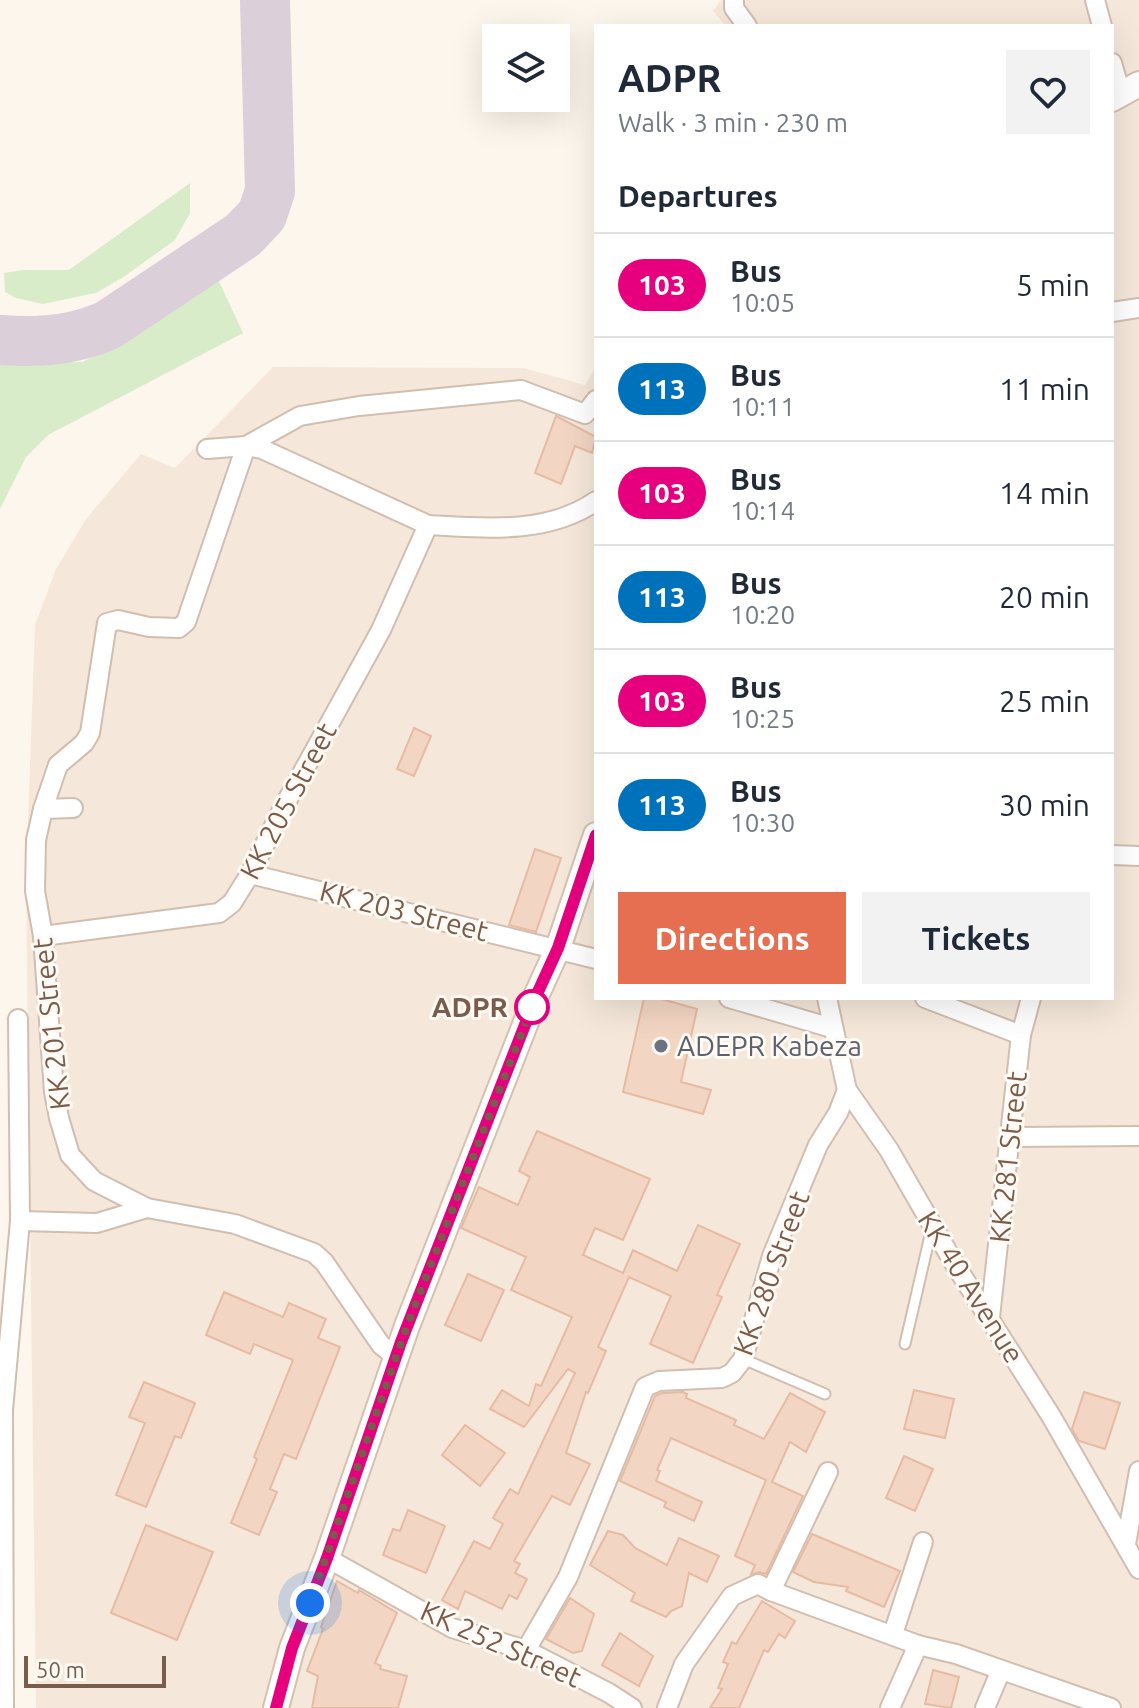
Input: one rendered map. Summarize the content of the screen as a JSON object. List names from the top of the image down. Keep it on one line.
{"streets":{"street":["KK 205 Street","KK 203 Street","KK 201 Street","KK 281 Street","KK 280 Street","KK 40 Avenue","KK 252 Street"]},"crossings":[["KK 205 Street","KK 203 Street"],["KK 205 Street","KK 201 Street"],["KK 281 Street","KK 40 Avenue"],["KK 280 Street","KK 40 Avenue"],["KK 280 Street","KK 252 Street"]],"places":["ADPR","ADEPR Kabeza"],"lines":["bus line 103"],"scale_bar":"50 m","page":{"heading":[["ADPR","Walk · 3 min · 230 m"],"Departures"],"list":[{"mark":"103","name":"Bus","note":"10:05","value":"5 min"},{"mark":"113","name":"Bus","note":"10:11","value":"11 min"},{"mark":"103","name":"Bus","note":"10:14","value":"14 min"},{"mark":"113","name":"Bus","note":"10:20","value":"20 min"},{"mark":"103","name":"Bus","note":"10:25","value":"25 min"},{"mark":"113","name":"Bus","note":"10:30","value":"30 min"}],"buttons":["Directions","Tickets"],"scale":"50 m"}}
